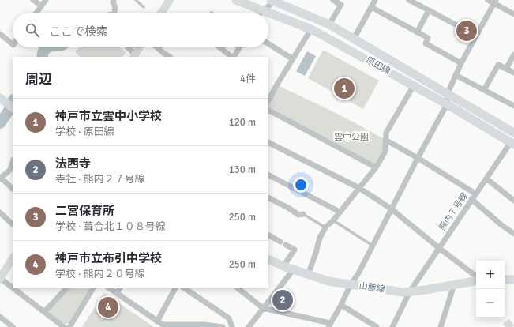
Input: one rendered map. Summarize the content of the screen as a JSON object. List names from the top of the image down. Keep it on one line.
{"streets":{"main road":["原田線","山麓線"],"street":["熊内７号線"]},"crossings":[["原田線","熊内７号線"],["熊内７号線","山麓線"]],"parks":["雲中公園"],"page":{"search":"ここで検索","pins":["3","1","2","4"],"heading":["周辺","4件"],"list":[{"mark":"1","name":"神戸市立雲中小学校","note":"学校 · 原田線","value":"120 m"},{"mark":"2","name":"法西寺","note":"寺社 · 熊内２７号線","value":"130 m"},{"mark":"3","name":"二宮保育所","note":"学校 · 葺合北１０８号線","value":"250 m"},{"mark":"4","name":"神戸市立布引中学校","note":"学校 · 熊内２０号線","value":"250 m"}],"map_buttons":["+","−"]}}
